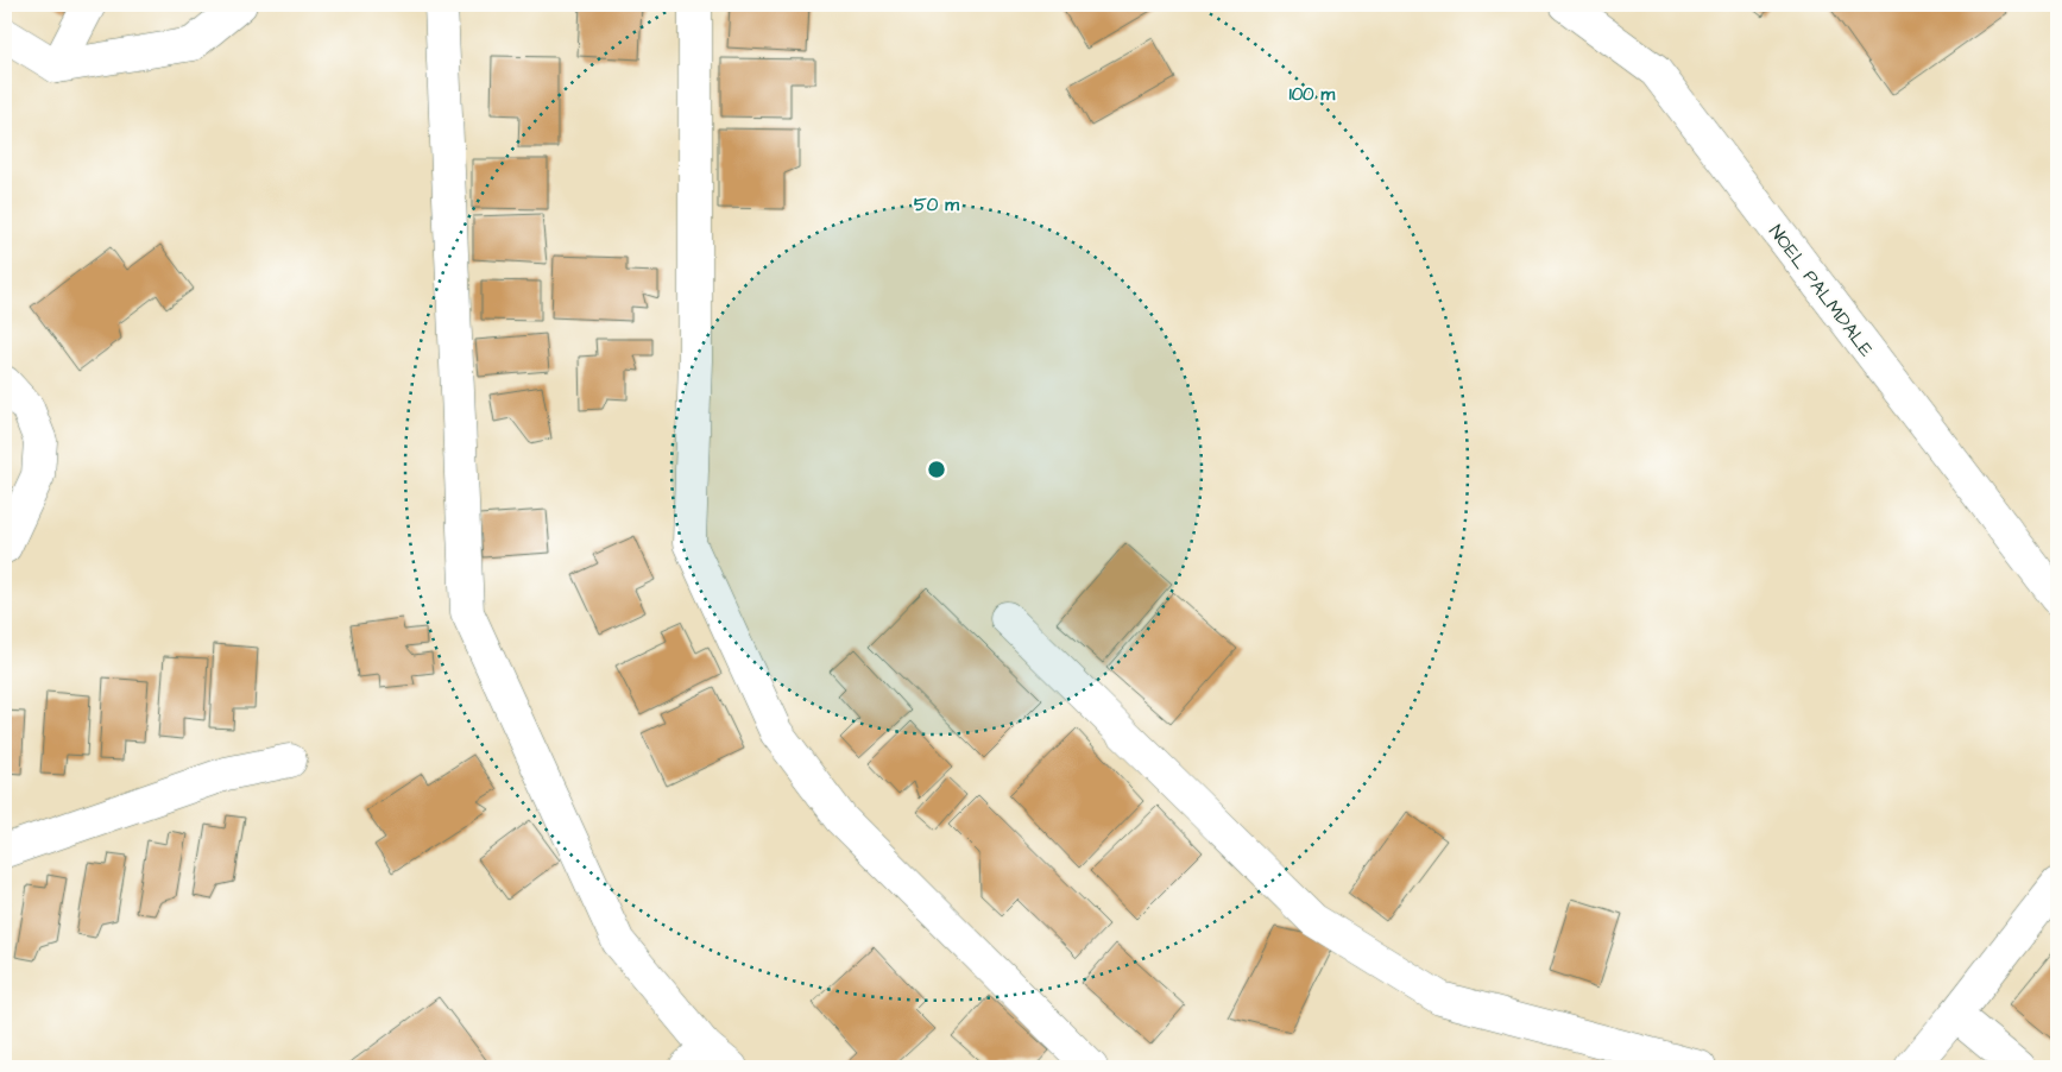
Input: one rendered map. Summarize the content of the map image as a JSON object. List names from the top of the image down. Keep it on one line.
{"streets":{"street":["NOEL PALMDALE"]},"rings":["100 m","50 m"]}
